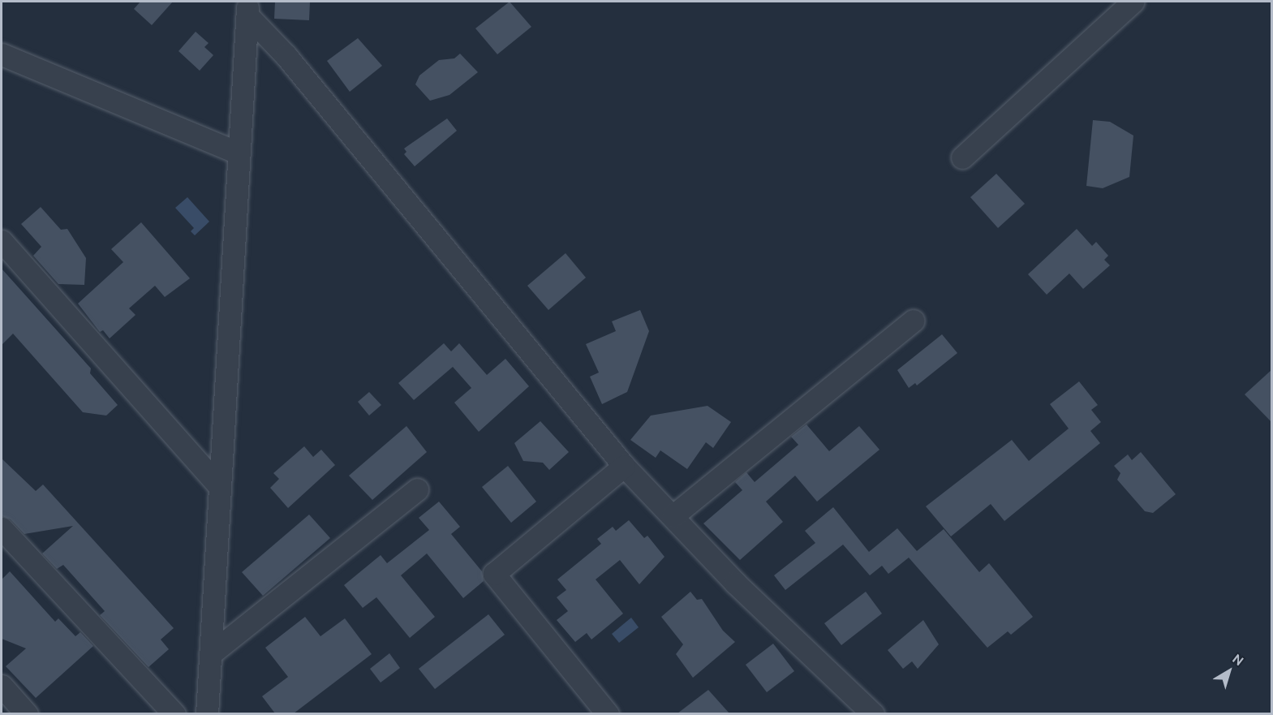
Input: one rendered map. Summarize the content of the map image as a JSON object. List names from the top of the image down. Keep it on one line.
{"north":"top right"}
